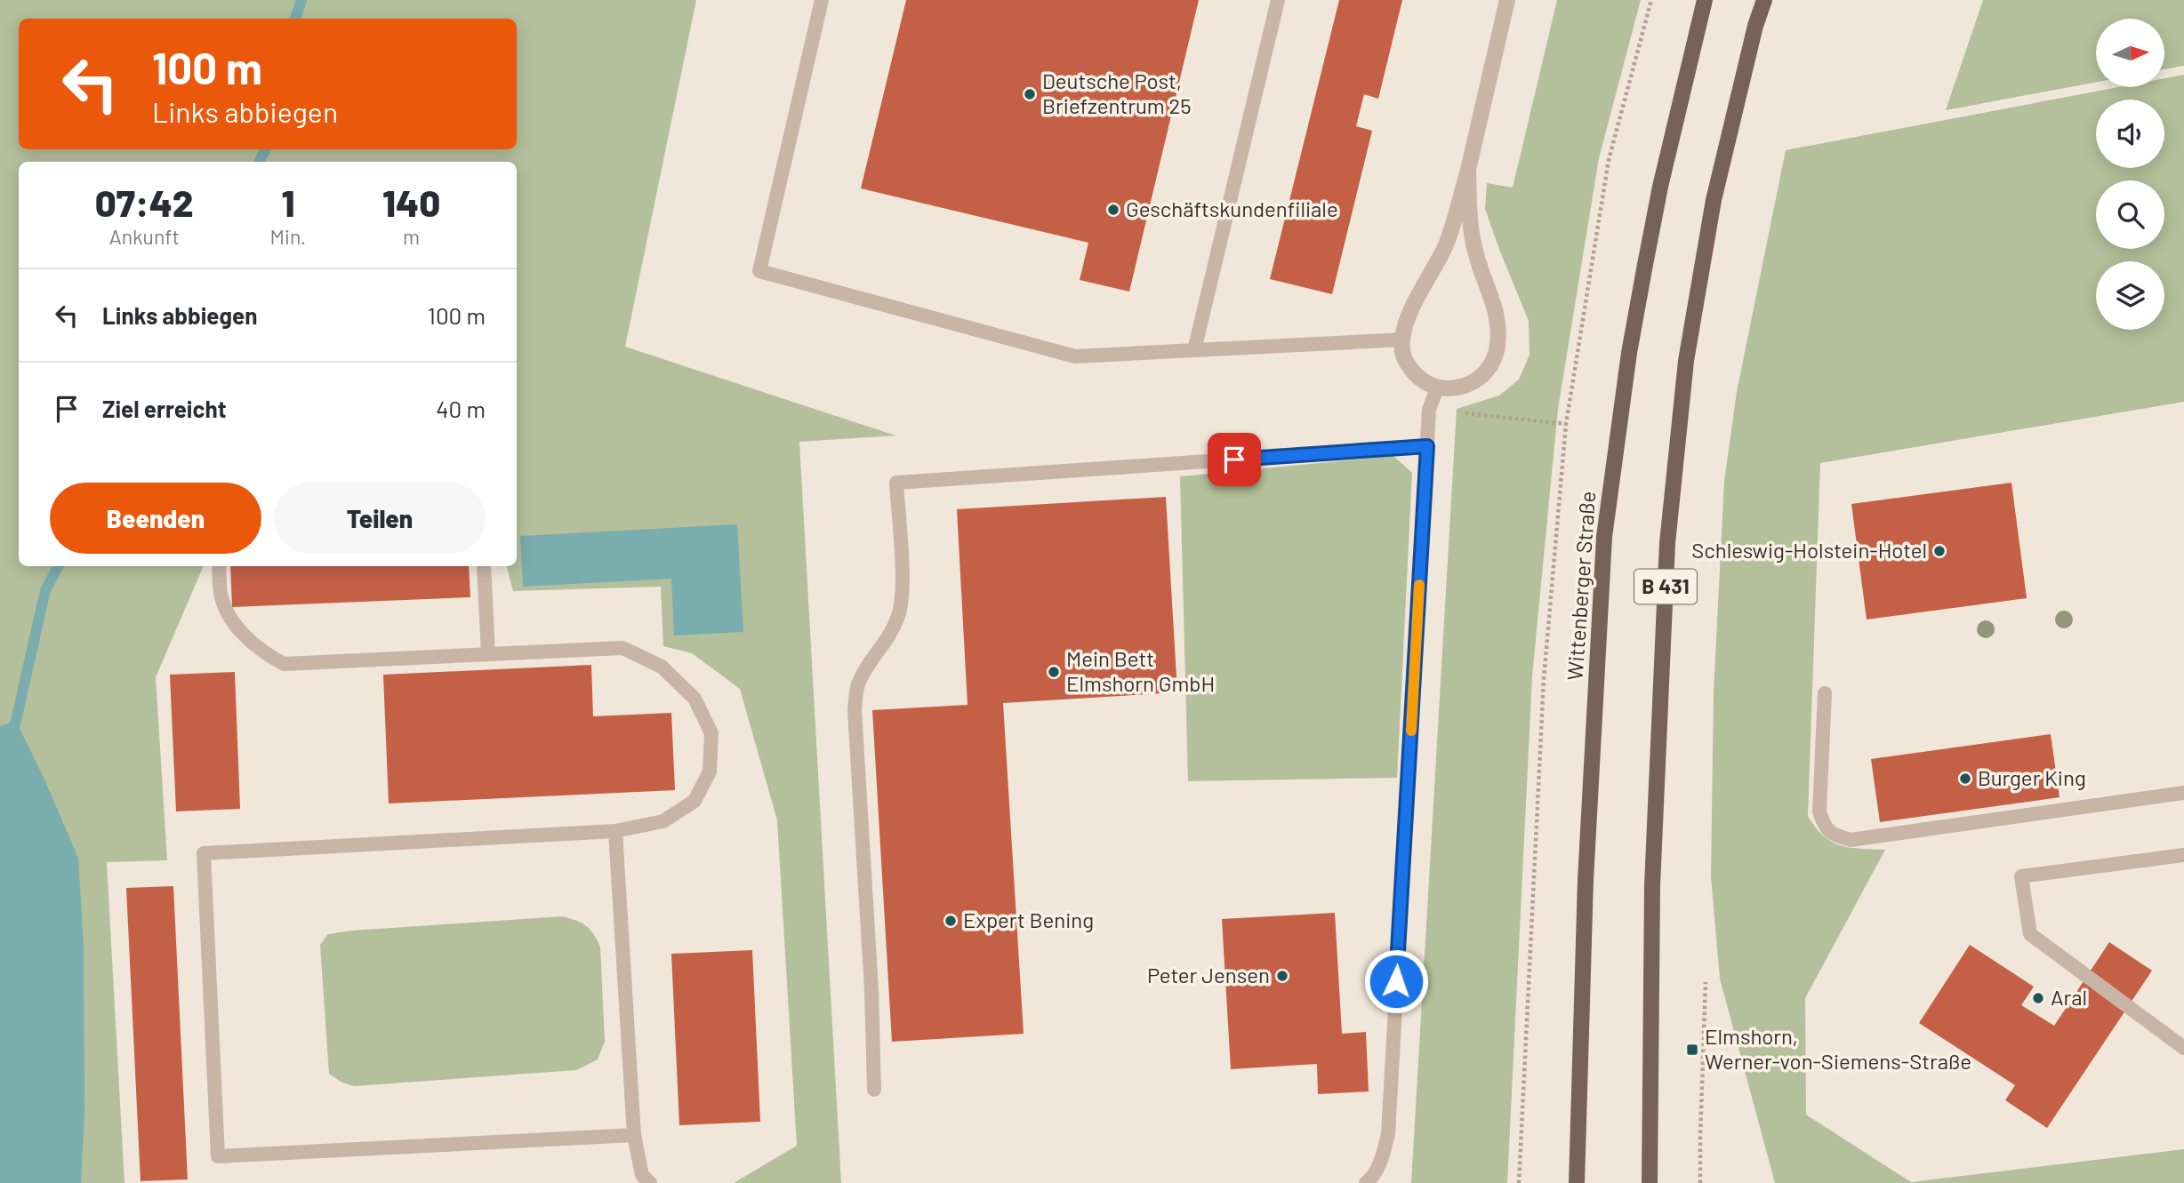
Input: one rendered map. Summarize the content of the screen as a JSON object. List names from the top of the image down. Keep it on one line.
{"streets":{"main road":["Wittenberger Straße","B 431"]},"places":{"other":["Deutsche Post, Briefzentrum 25","Geschäftskundenfiliale","Schleswig-Holstein-Hotel","Mein Bett Elmshorn GmbH","Burger King","Expert Bening","Peter Jensen","Aral"],"transit":["Elmshorn, Werner-von-Siemens-Straße"]},"north":"right","page":{"turn":["100 m","Links abbiegen"],"eta":["07:42","Ankunft","1","Min.","140","m"],"list":[{"name":"Links abbiegen","value":"100 m"},{"name":"Ziel erreicht","value":"40 m"}],"buttons":["Beenden","Teilen"]}}
